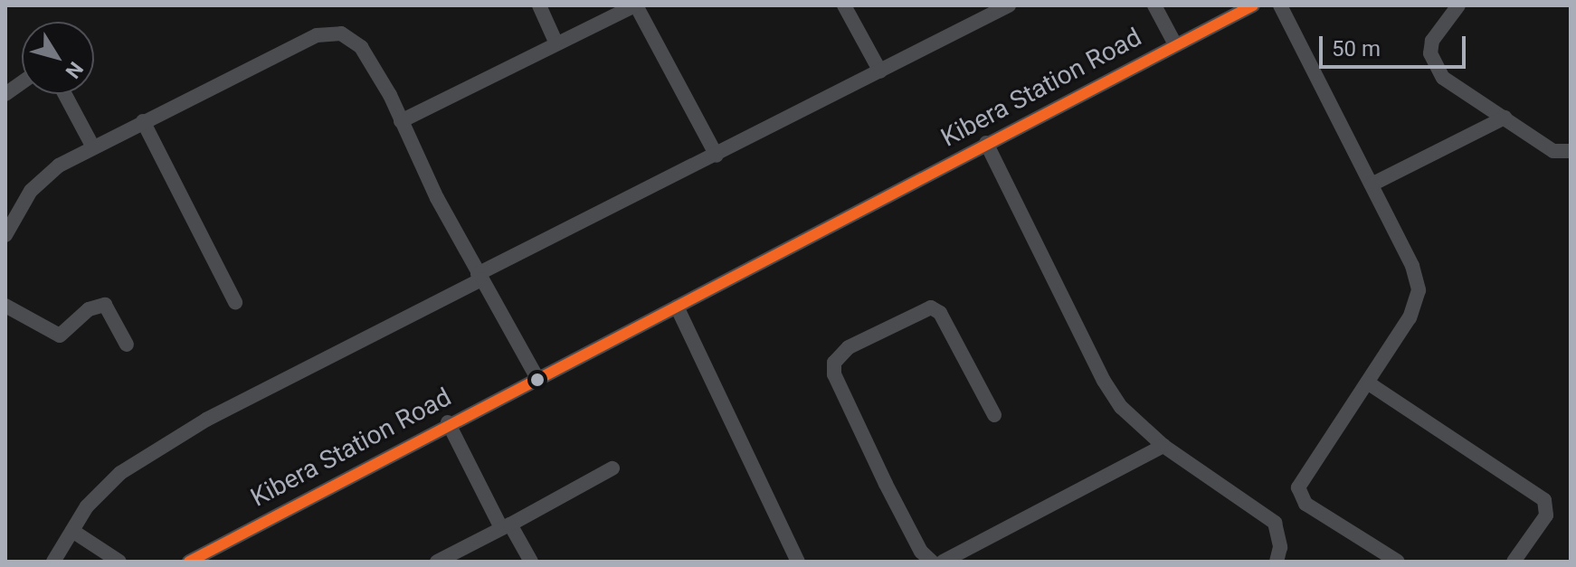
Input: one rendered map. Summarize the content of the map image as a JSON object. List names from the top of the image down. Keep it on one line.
{"streets":{"street":["Kibera Station Road"]},"scale_bar":"50 m","north":"bottom right"}
